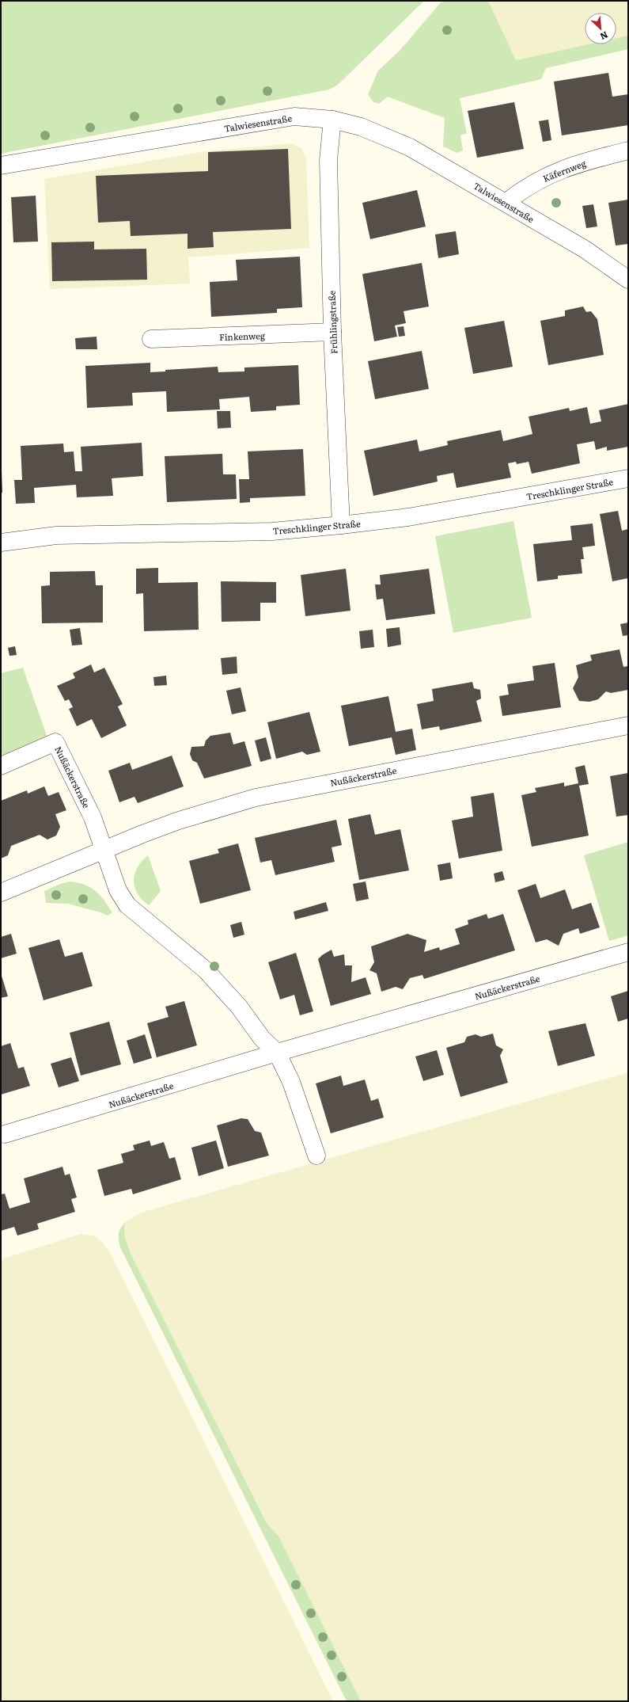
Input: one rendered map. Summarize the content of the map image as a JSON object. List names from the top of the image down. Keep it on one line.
{"streets":{"street":["Talwiesenstraße","Käfernweg","Frühlingstraße","Finkenweg","Treschklinger Straße","Nußäckerstraße"]},"crossings":[["Talwiesenstraße","Käfernweg"],["Talwiesenstraße","Frühlingstraße"],["Frühlingstraße","Finkenweg"],["Frühlingstraße","Treschklinger Straße"]],"north":"bottom right"}
